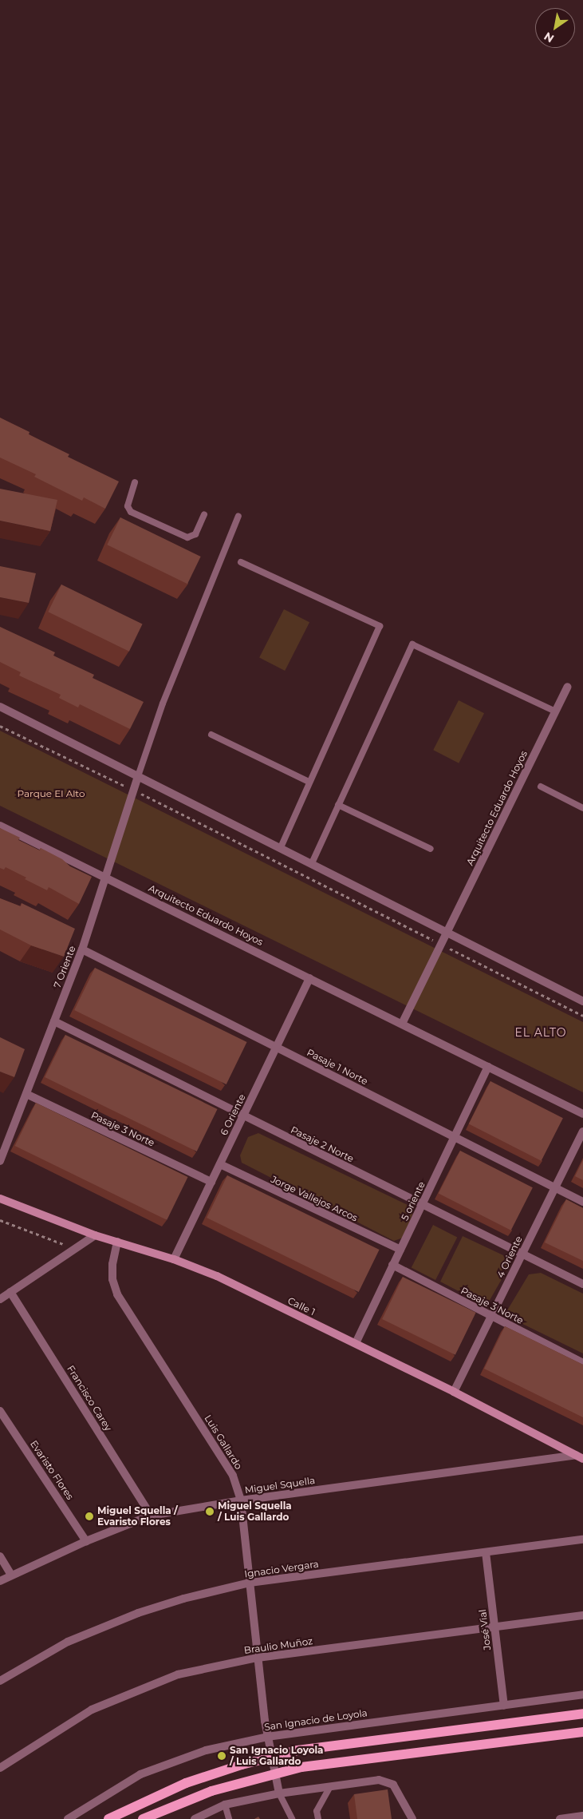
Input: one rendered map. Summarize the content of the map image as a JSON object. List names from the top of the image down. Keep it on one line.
{"streets":{"street":["Arquitecto Eduardo Hoyos","7 Oriente","Pasaje 1 Norte","6 Oriente","Pasaje 3 Norte","Pasaje 2 Norte","Jorge Vallejos Arcos","5 oriente","4 Oriente","Calle 1","Francisco Carey","Luis Gallardo","Evaristo Flores","Miguel Squella","Ignacio Vergara","José Vial","Braulio Muñoz","San Ignacio de Loyola"]},"crossings":[["Arquitecto Eduardo Hoyos","7 Oriente"],["Arquitecto Eduardo Hoyos","6 Oriente"],["Arquitecto Eduardo Hoyos","5 oriente"],["7 Oriente","Pasaje 1 Norte"],["7 Oriente","Pasaje 3 Norte"],["7 Oriente","Pasaje 2 Norte"],["Pasaje 1 Norte","6 Oriente"],["Pasaje 1 Norte","5 oriente"],["Pasaje 1 Norte","4 Oriente"],["6 Oriente","Pasaje 3 Norte"],["6 Oriente","Pasaje 2 Norte"],["6 Oriente","Jorge Vallejos Arcos"],["6 Oriente","Calle 1"],["Pasaje 3 Norte","5 oriente"],["Pasaje 3 Norte","4 Oriente"],["Pasaje 2 Norte","5 oriente"],["Pasaje 2 Norte","4 Oriente"],["Jorge Vallejos Arcos","5 oriente"],["5 oriente","Calle 1"],["4 Oriente","Calle 1"],["Calle 1","Luis Gallardo"],["Calle 1","Miguel Squella"],["Francisco Carey","Miguel Squella"],["Luis Gallardo","Miguel Squella"],["Luis Gallardo","Ignacio Vergara"],["Luis Gallardo","Braulio Muñoz"],["Luis Gallardo","San Ignacio de Loyola"],["Evaristo Flores","Miguel Squella"],["Ignacio Vergara","José Vial"],["José Vial","Braulio Muñoz"],["José Vial","San Ignacio de Loyola"]],"districts":["EL ALTO"],"parks":["Parque El Alto"],"places":["Miguel Squella / Luis Gallardo","Miguel Squella / Evaristo Flores","San Ignacio Loyola / Luis Gallardo"],"north":"bottom left"}
